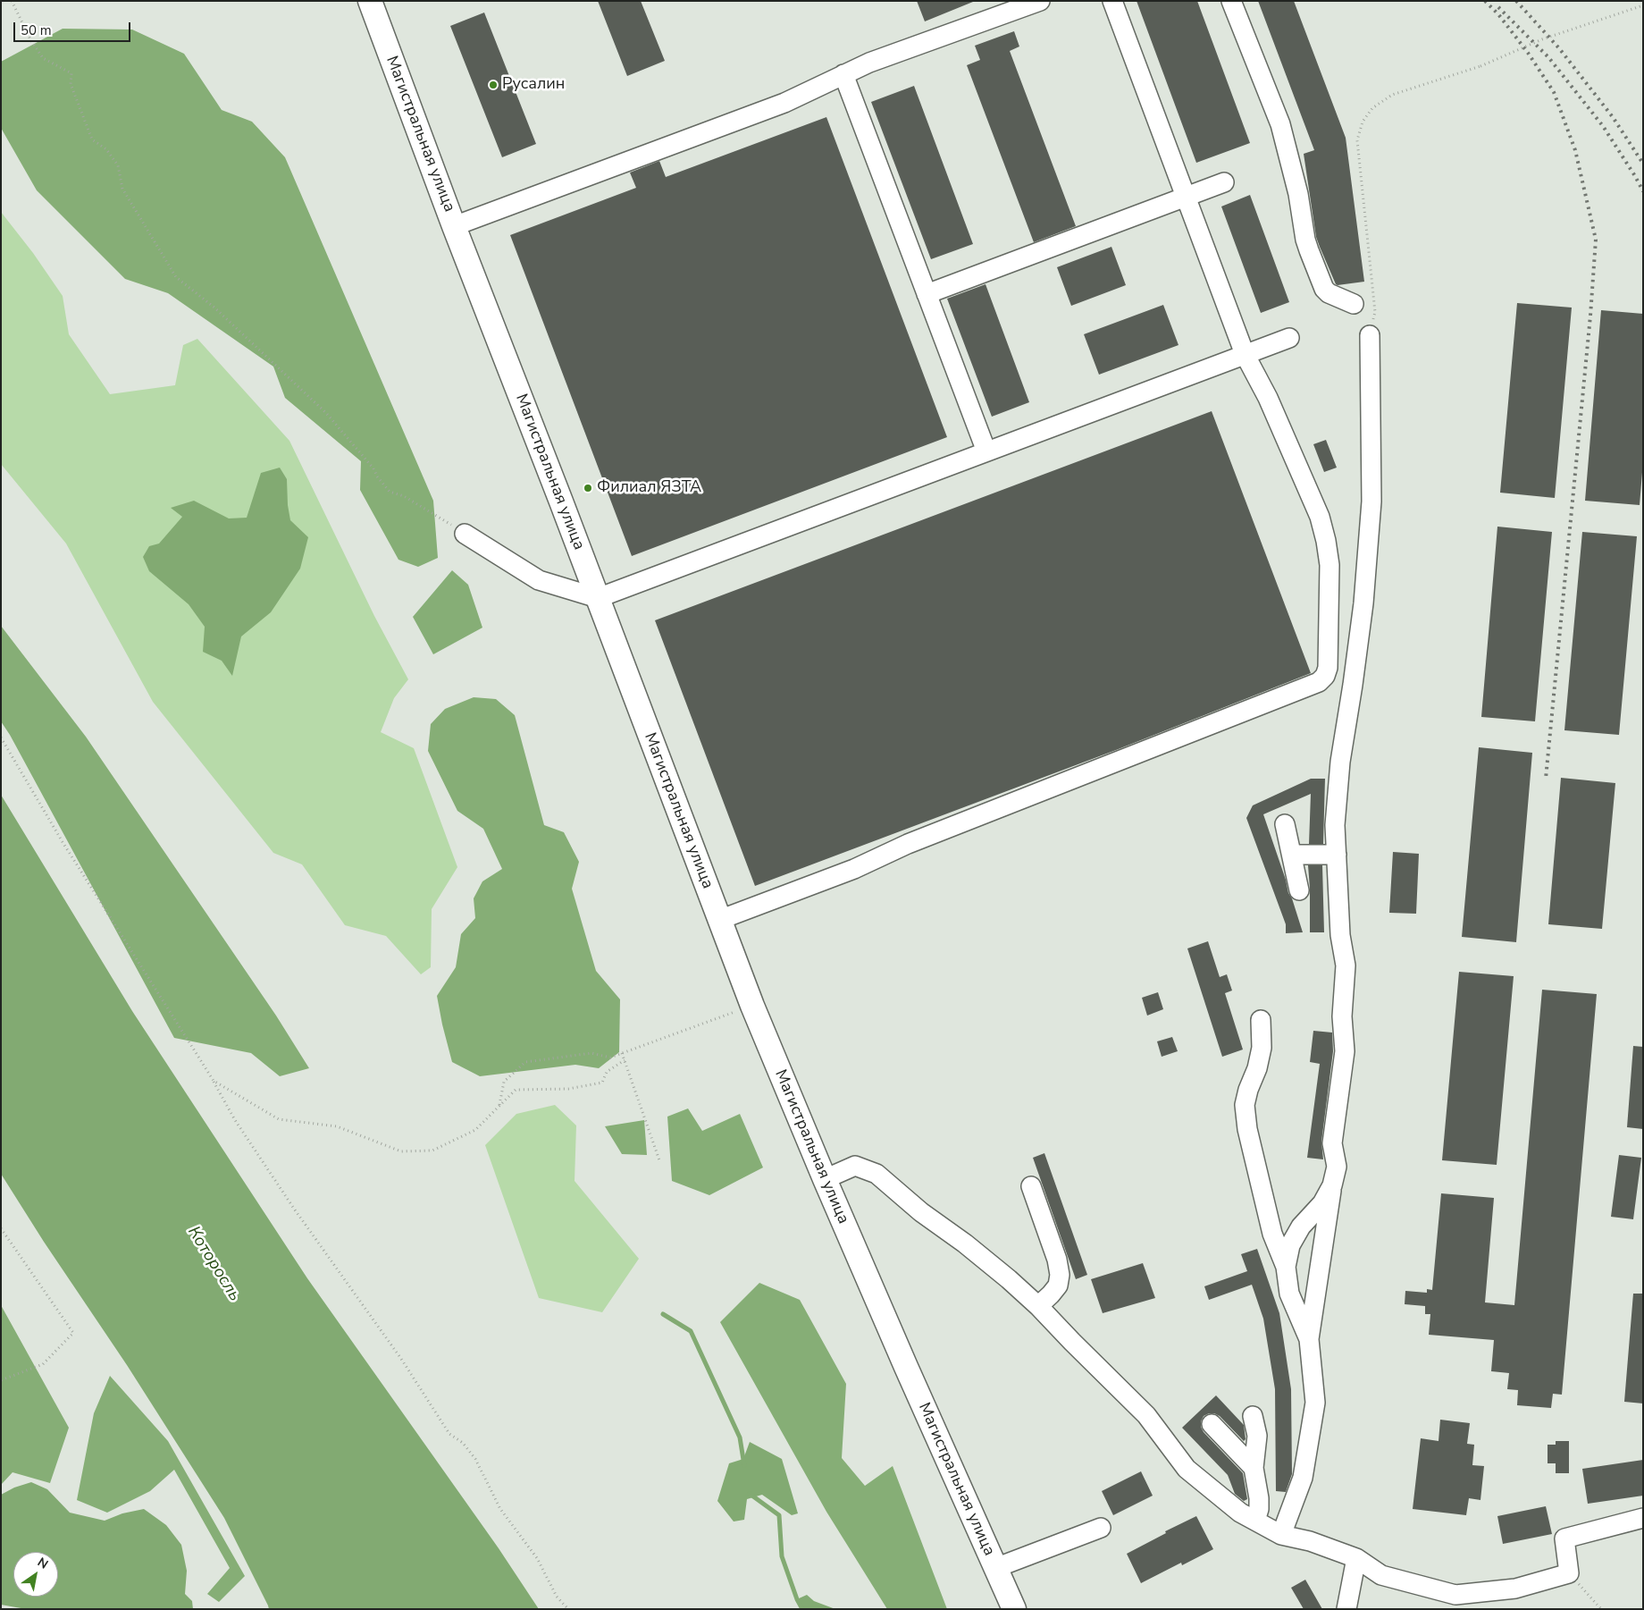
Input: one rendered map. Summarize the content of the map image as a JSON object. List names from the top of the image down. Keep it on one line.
{"streets":{"main road":["Магистральная улица"]},"water":["Которосль"],"places":["Русалин","Филиал ЯЗТА"],"scale_bar":"50 m","north":"top right"}
